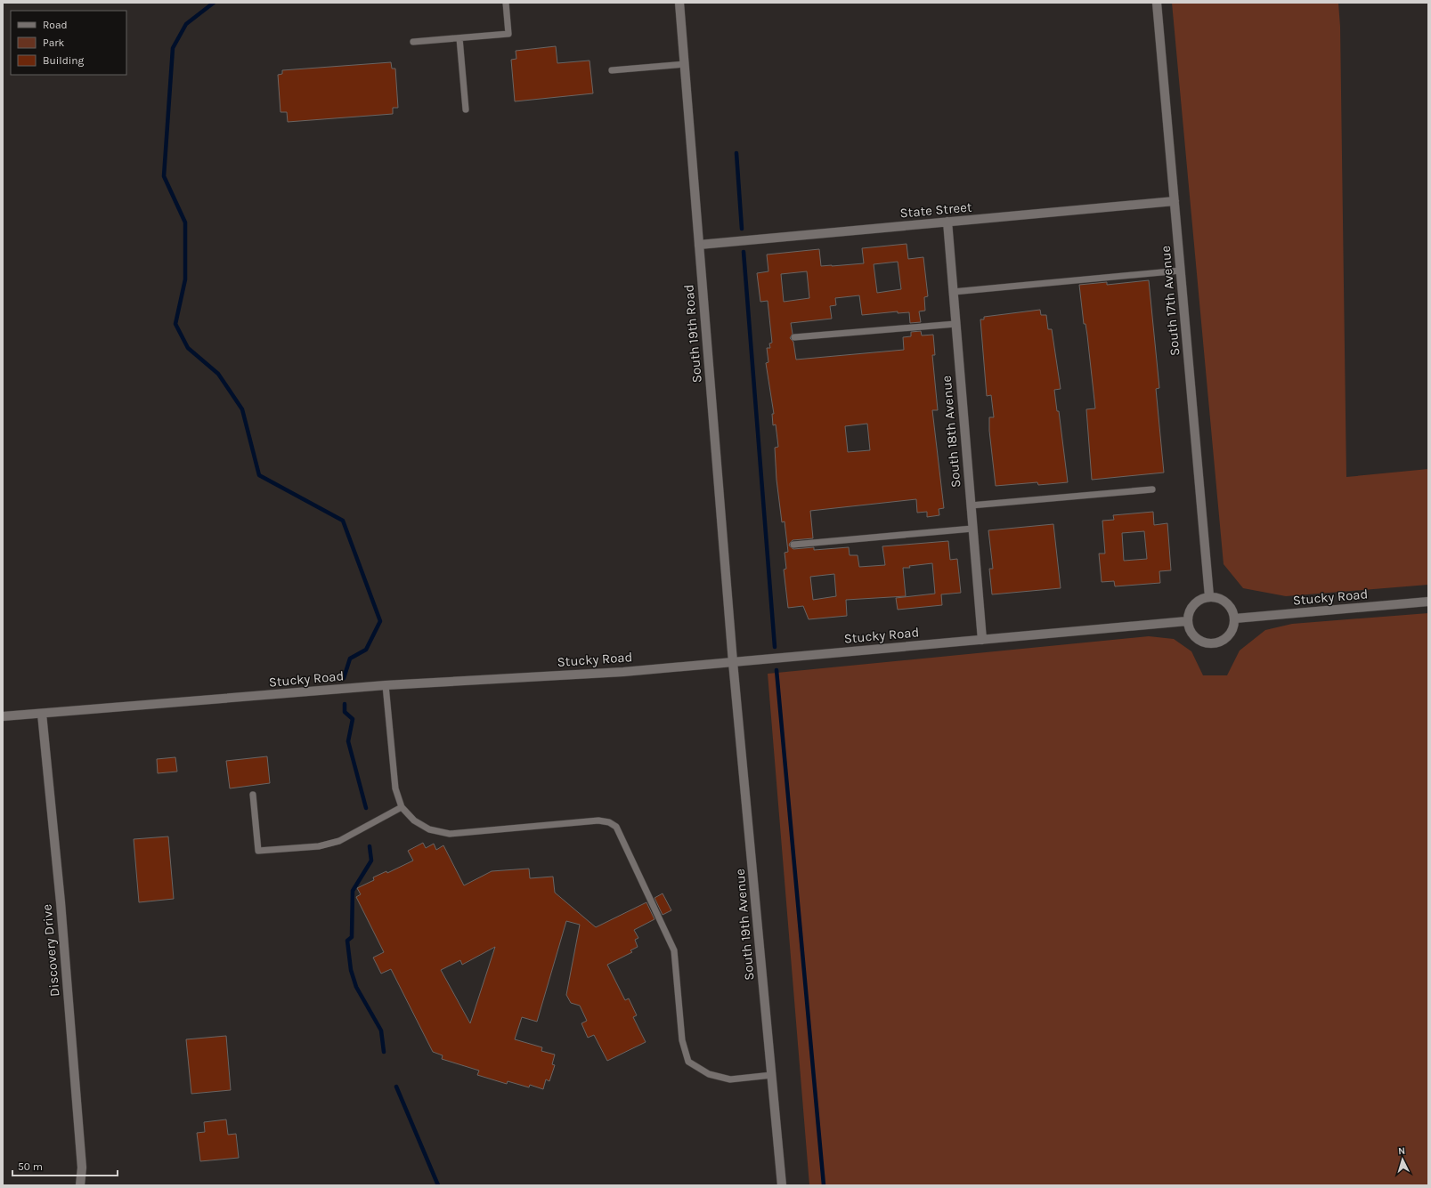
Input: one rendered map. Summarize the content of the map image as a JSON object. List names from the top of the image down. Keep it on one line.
{"streets":{"street":["State Street","South 17th Avenue","South 19th Road","South 18th Avenue","Stucky Road","South 19th Avenue","Discovery Drive"]},"crossings":[["State Street","South 17th Avenue"],["State Street","South 19th Road"],["State Street","South 18th Avenue"],["South 17th Avenue","Stucky Road"],["South 19th Road","Stucky Road"],["South 19th Road","South 19th Avenue"],["South 18th Avenue","Stucky Road"],["Stucky Road","South 19th Avenue"],["Stucky Road","Discovery Drive"]],"legend":["Road","Park","Building"],"scale_bar":"50 m","north":"top"}
